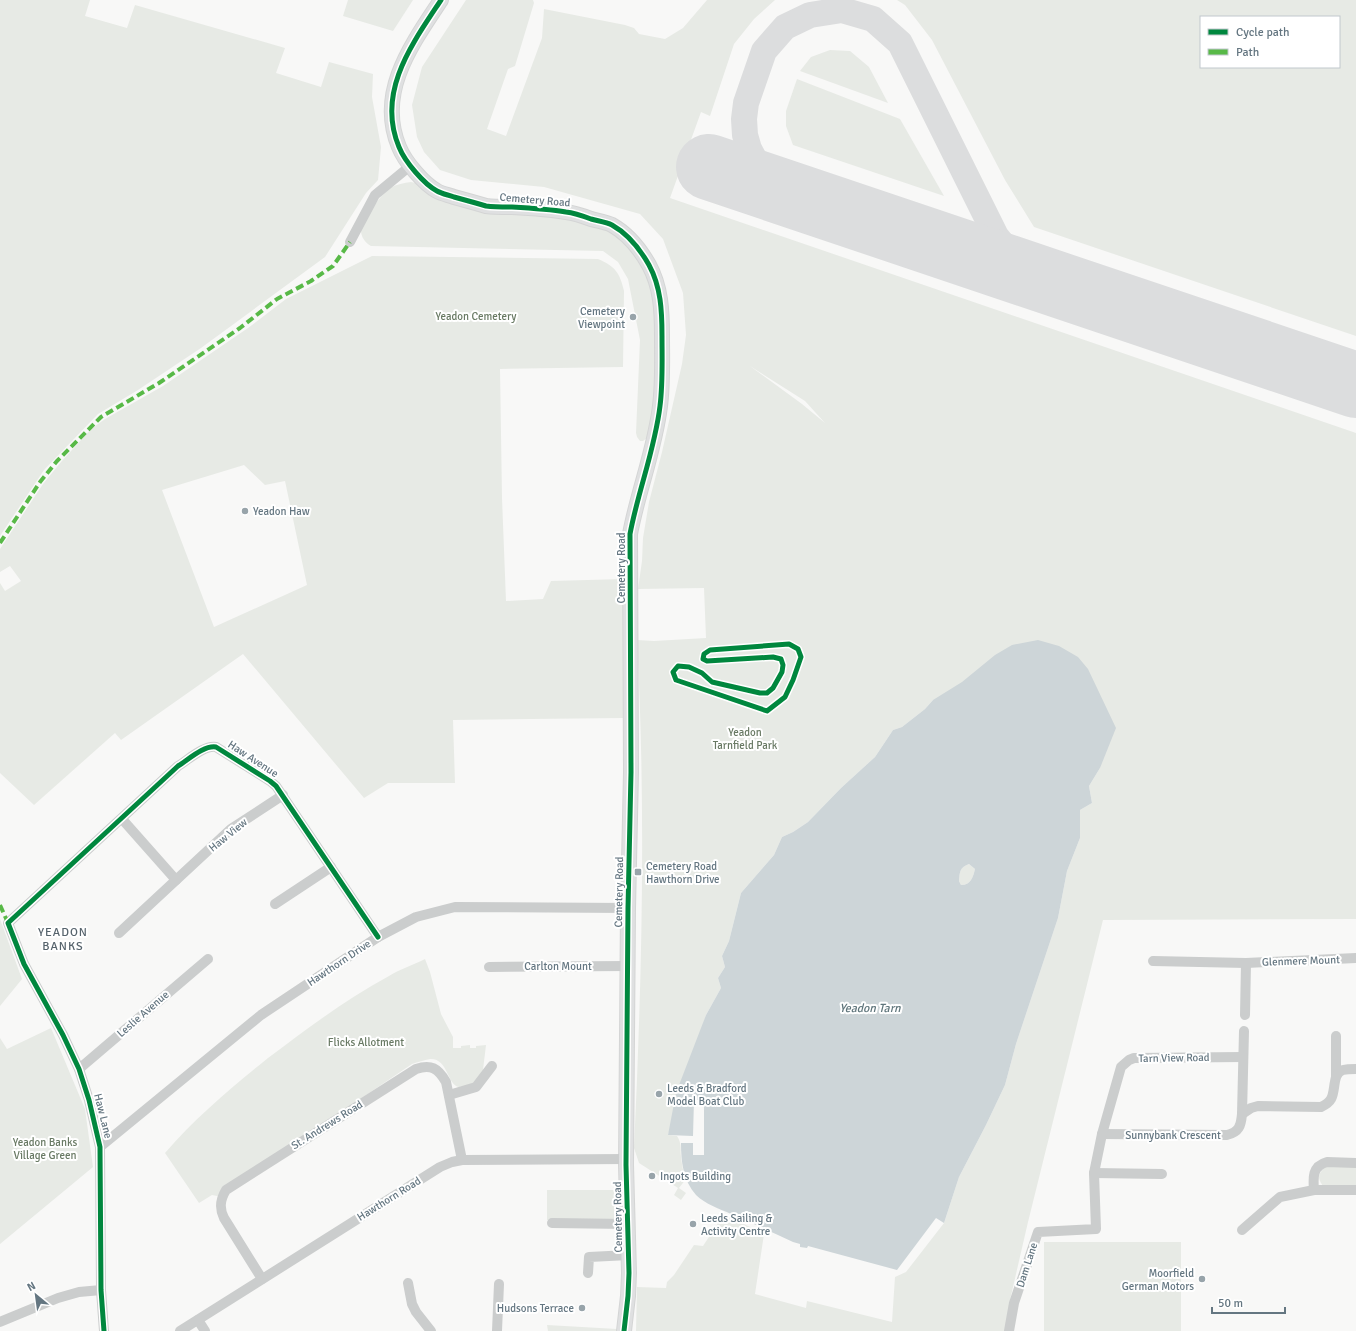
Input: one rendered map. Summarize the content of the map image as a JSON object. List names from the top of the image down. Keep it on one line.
{"streets":{"street":["Cemetery Road","Haw Avenue","Haw View","Glenmere Mount","Hawthorn Drive","Carlton Mount","Leslie Avenue","Tarn View Road","Haw Lane","St. Andrews Road","Sunnybank Crescent","Hawthorn Road","Dam Lane"]},"crossings":[["Cemetery Road","Hawthorn Drive"],["Cemetery Road","Carlton Mount"],["Cemetery Road","Hawthorn Road"],["Haw Avenue","Haw View"],["Haw Avenue","Hawthorn Drive"],["Haw Avenue","Haw Lane"],["Hawthorn Drive","Haw Lane"],["Leslie Avenue","Haw Lane"],["Tarn View Road","Sunnybank Crescent"],["Tarn View Road","Dam Lane"],["St. Andrews Road","Hawthorn Road"]],"districts":["YEADON BANKS"],"water":["Yeadon Tarn"],"parks":["Yeadon Cemetery","Yeadon Tarnfield Park","Flicks Allotment","Yeadon Banks Village Green"],"places":{"other":["Cemetery Viewpoint","Yeadon Haw","Leeds & Bradford Model Boat Club","Ingots Building","Leeds Sailing & Activity Centre","Moorfield German Motors","Hudsons Terrace"],"transit":["Cemetery Road Hawthorn Drive"]},"legend":["Cycle path","Path"],"scale_bar":"50 m","north":"top left"}
